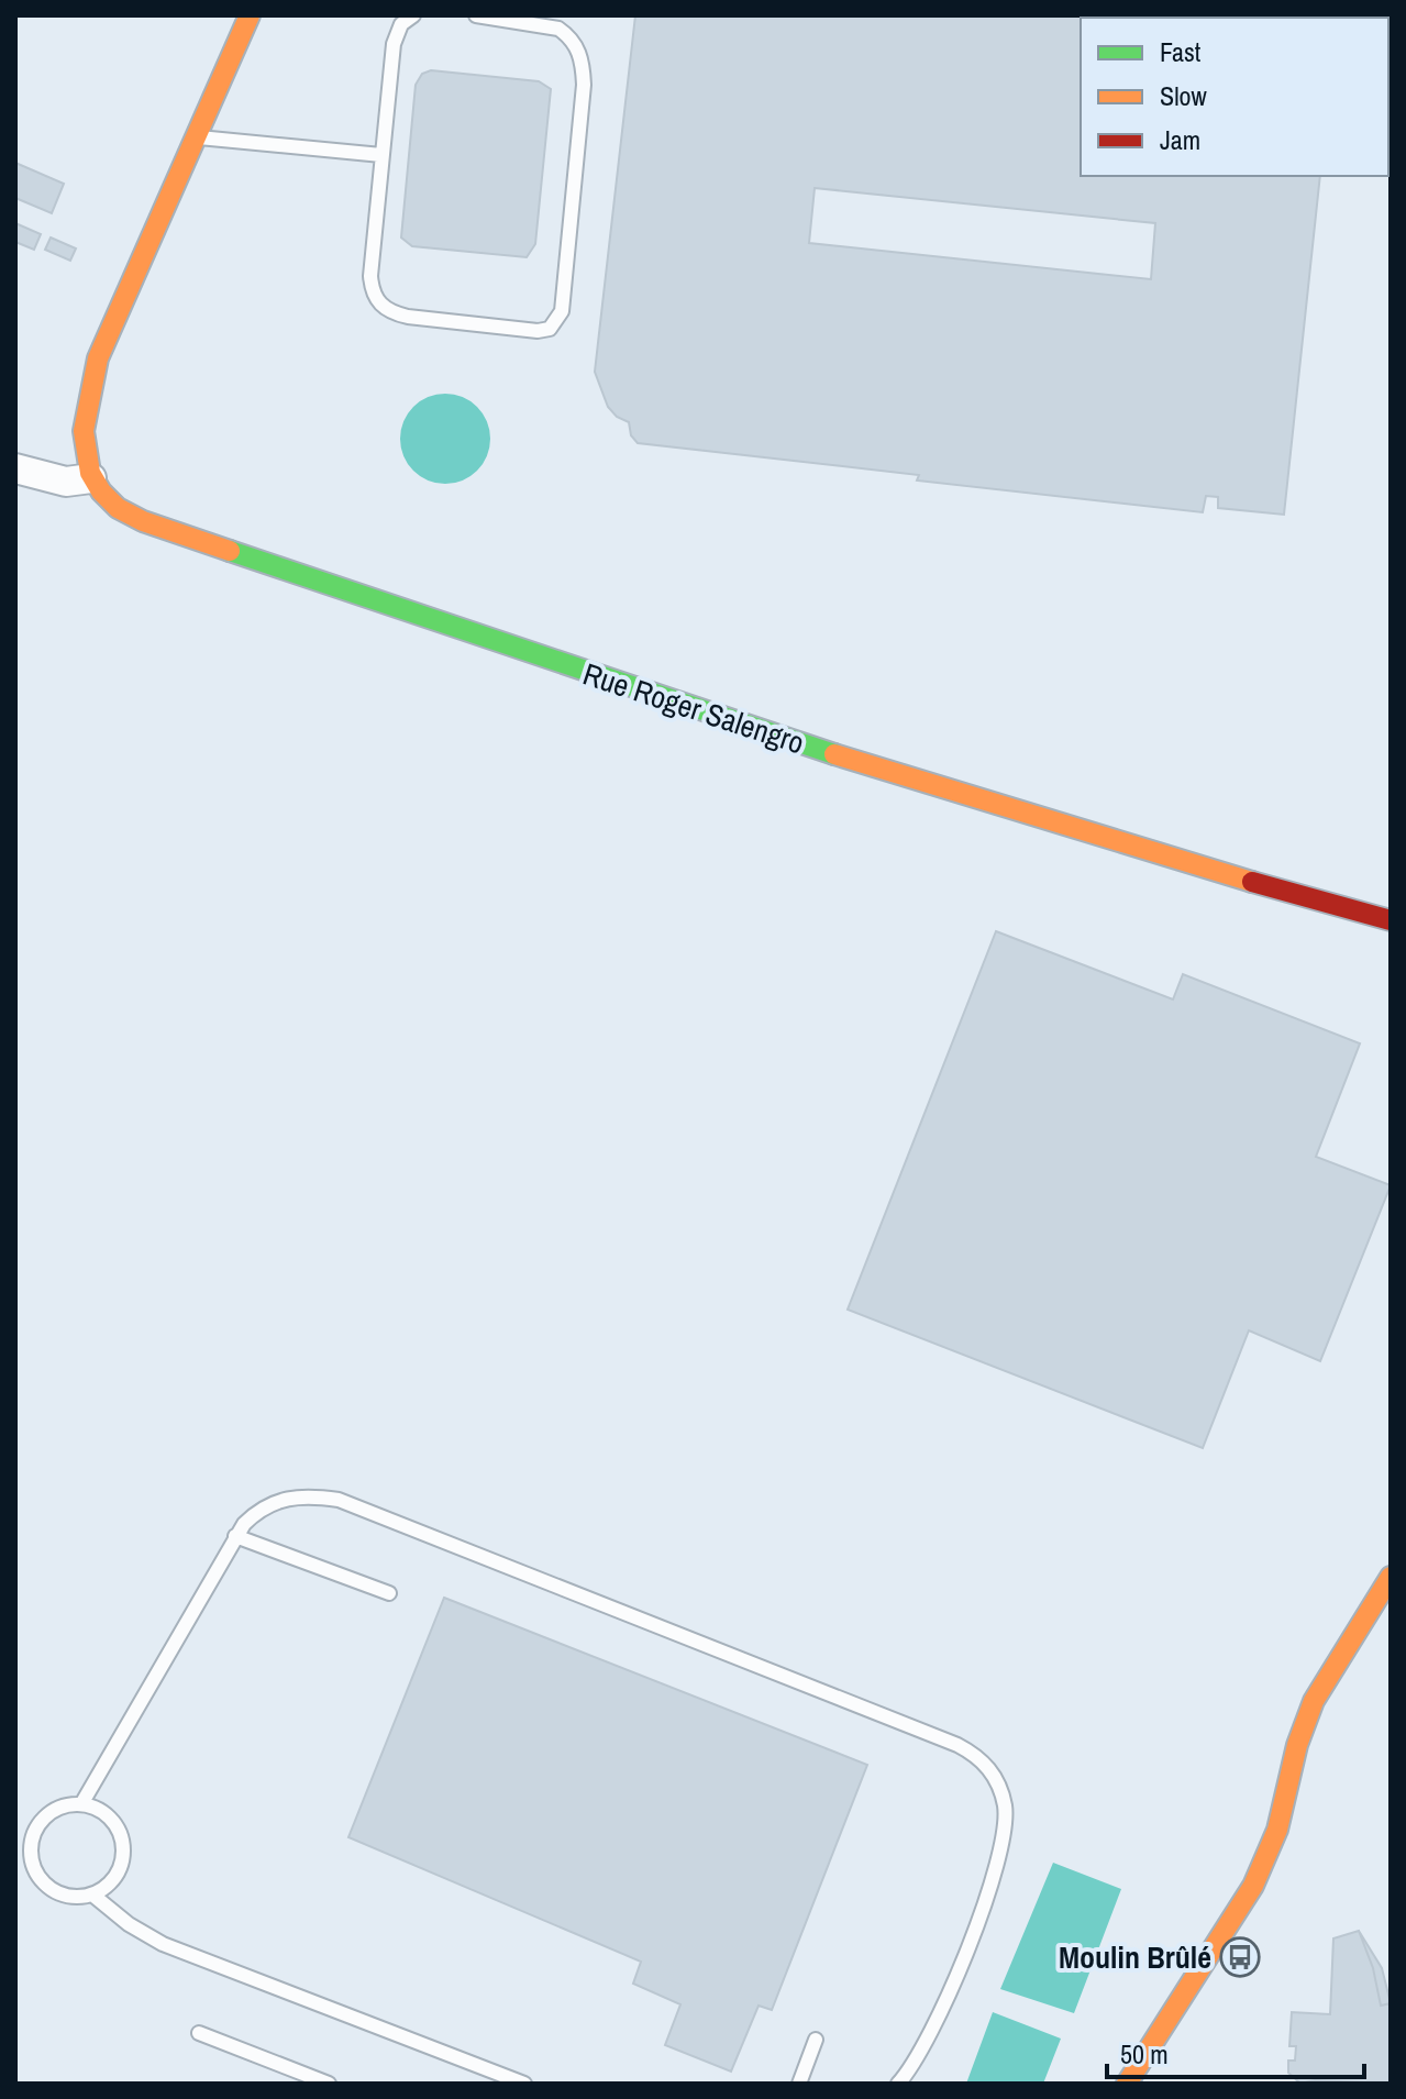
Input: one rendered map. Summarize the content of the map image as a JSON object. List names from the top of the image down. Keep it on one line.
{"streets":{"street":["Rue Roger Salengro"]},"places":{"bus stop":["Moulin Brûlé"]},"legend":["Fast","Slow","Jam"],"scale_bar":"50 m"}
